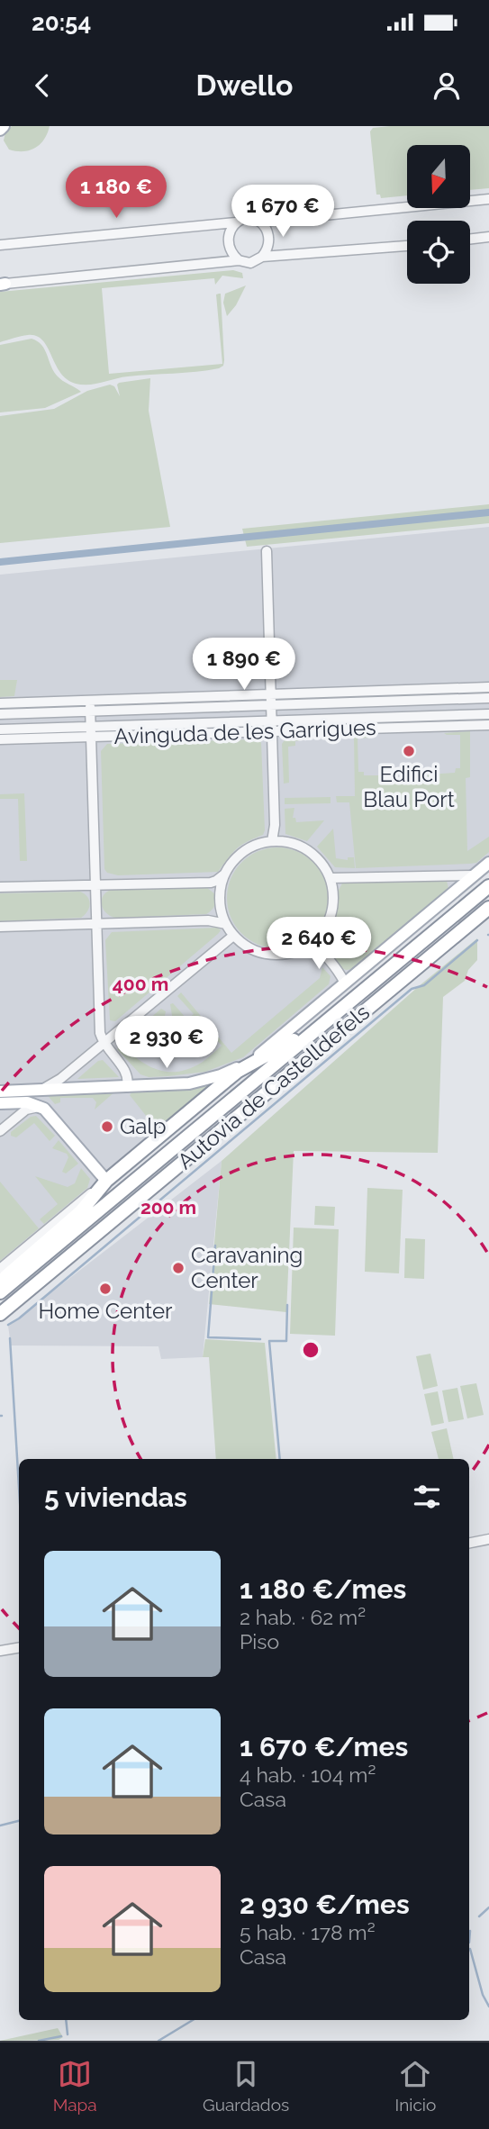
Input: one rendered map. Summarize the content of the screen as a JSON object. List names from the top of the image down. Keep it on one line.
{"streets":{"highway":["Autovia de Castelldefels"],"street":["Avinguda de les Garrigues"]},"places":["Edifici Blau Port","Galp","Caravaning Center","Home Center"],"north":"bottom","page":{"status":"20:54","header":"Dwello","price":["1 180 €","1 670 €","1 890 €","2 640 €","2 930 €"],"heading":"5 viviendas","list":[{"name":"1 180 €/mes","note":"2 hab. · 62 m² · Piso"},{"name":"1 670 €/mes","note":"4 hab. · 104 m² · Casa"},{"name":"2 930 €/mes","note":"5 hab. · 178 m² · Casa"}],"tabs":["Mapa","Guardados","Inicio"]},"rings":["400 m","200 m"]}
